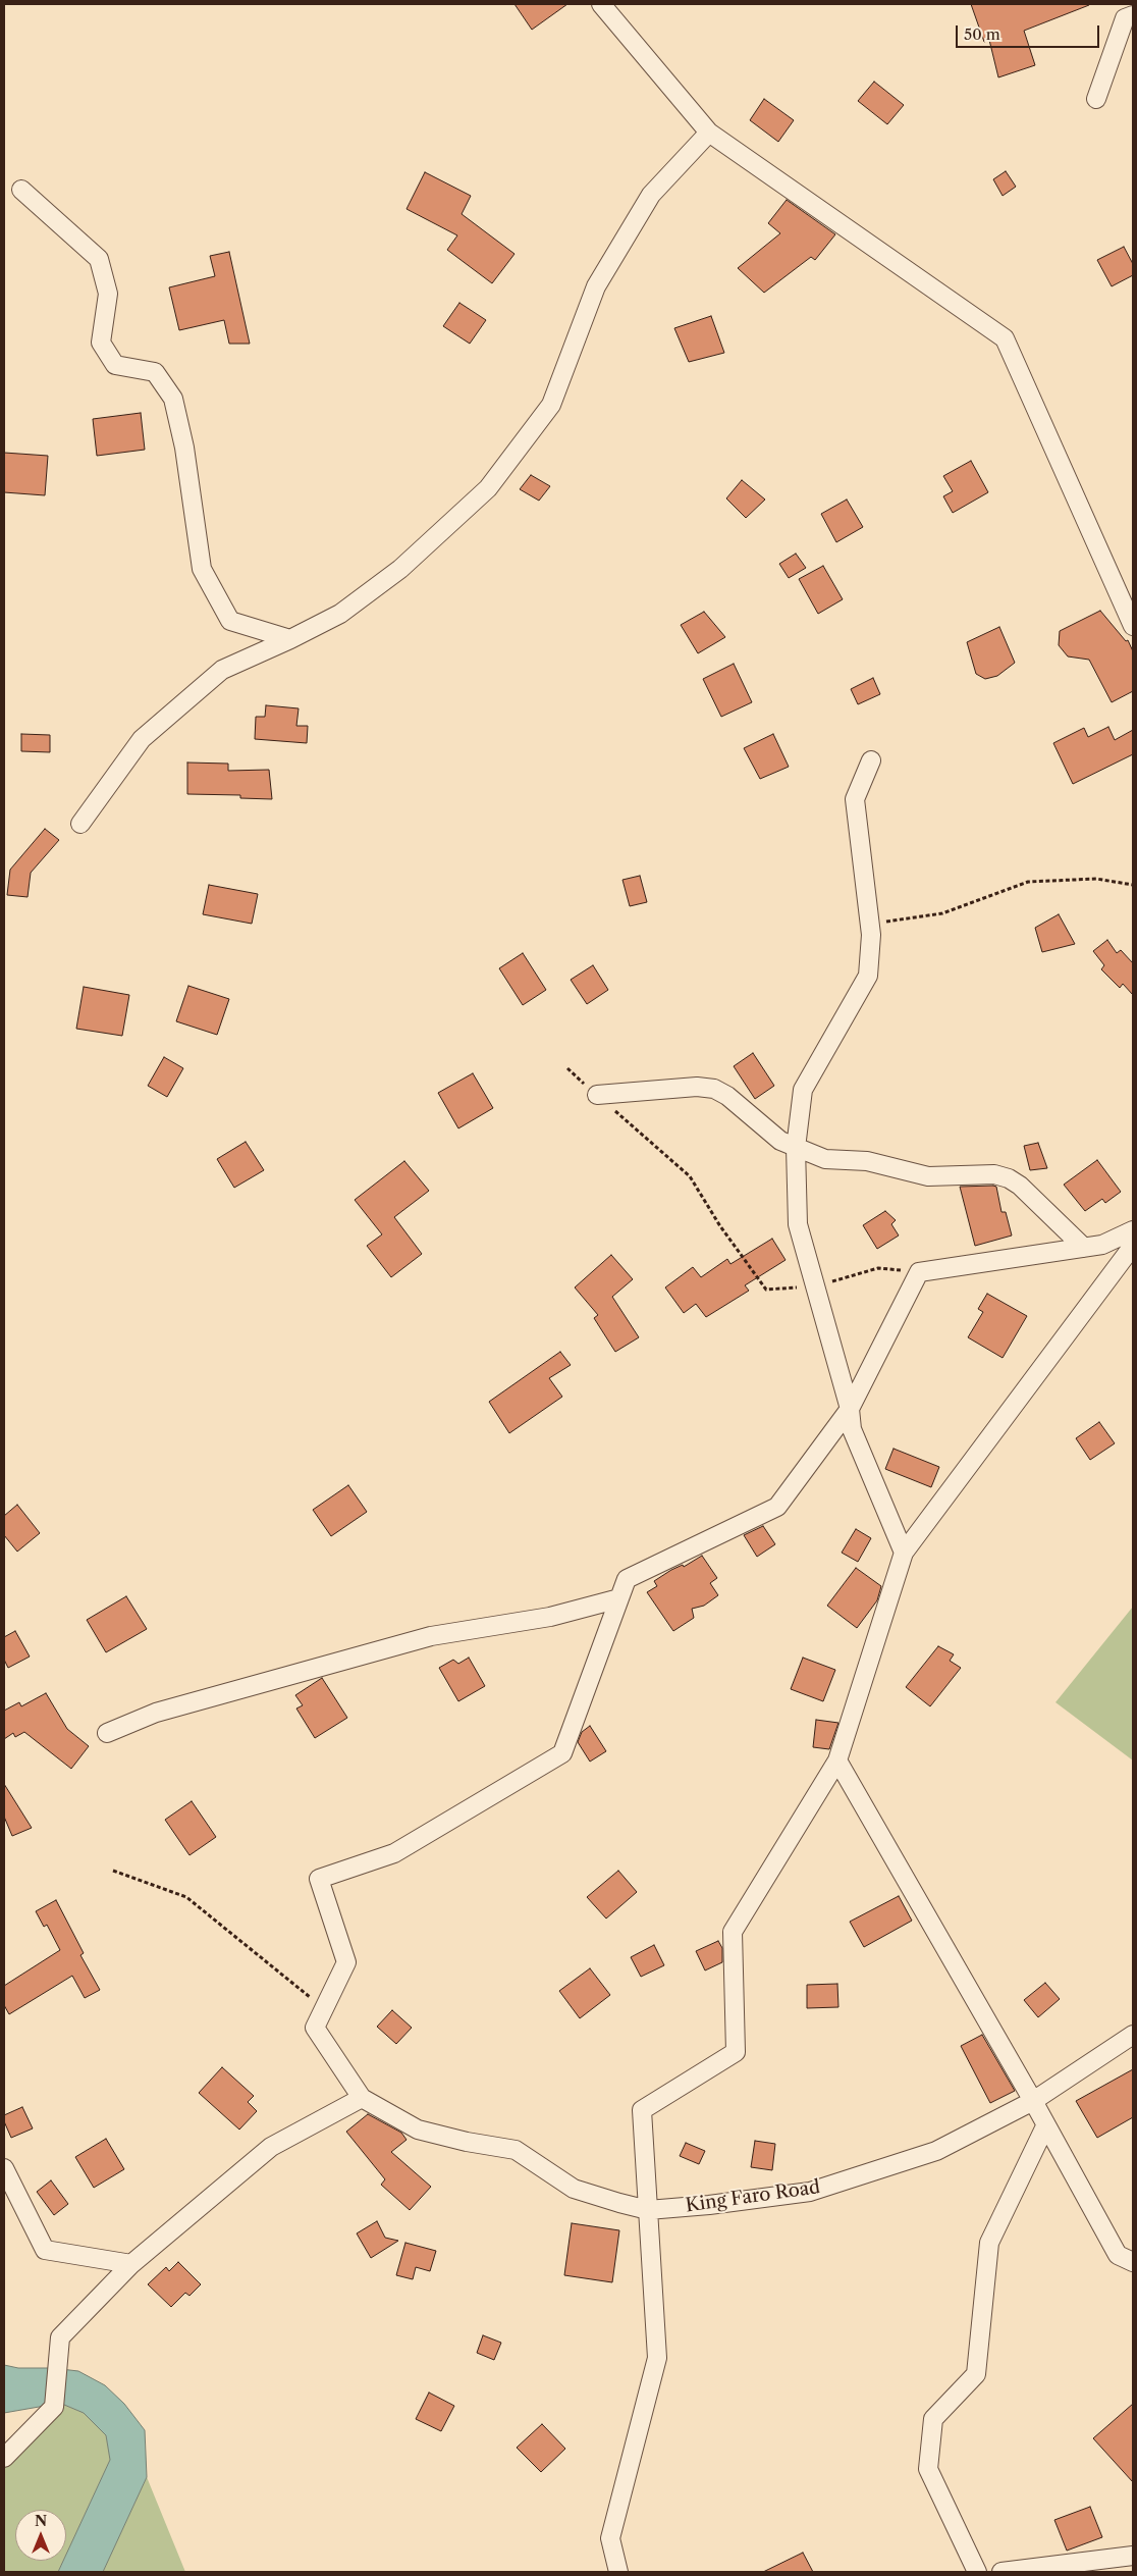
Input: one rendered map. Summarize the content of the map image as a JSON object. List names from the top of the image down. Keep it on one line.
{"streets":{"street":["King Faro Road"]},"scale_bar":"50 m","north":"top"}
